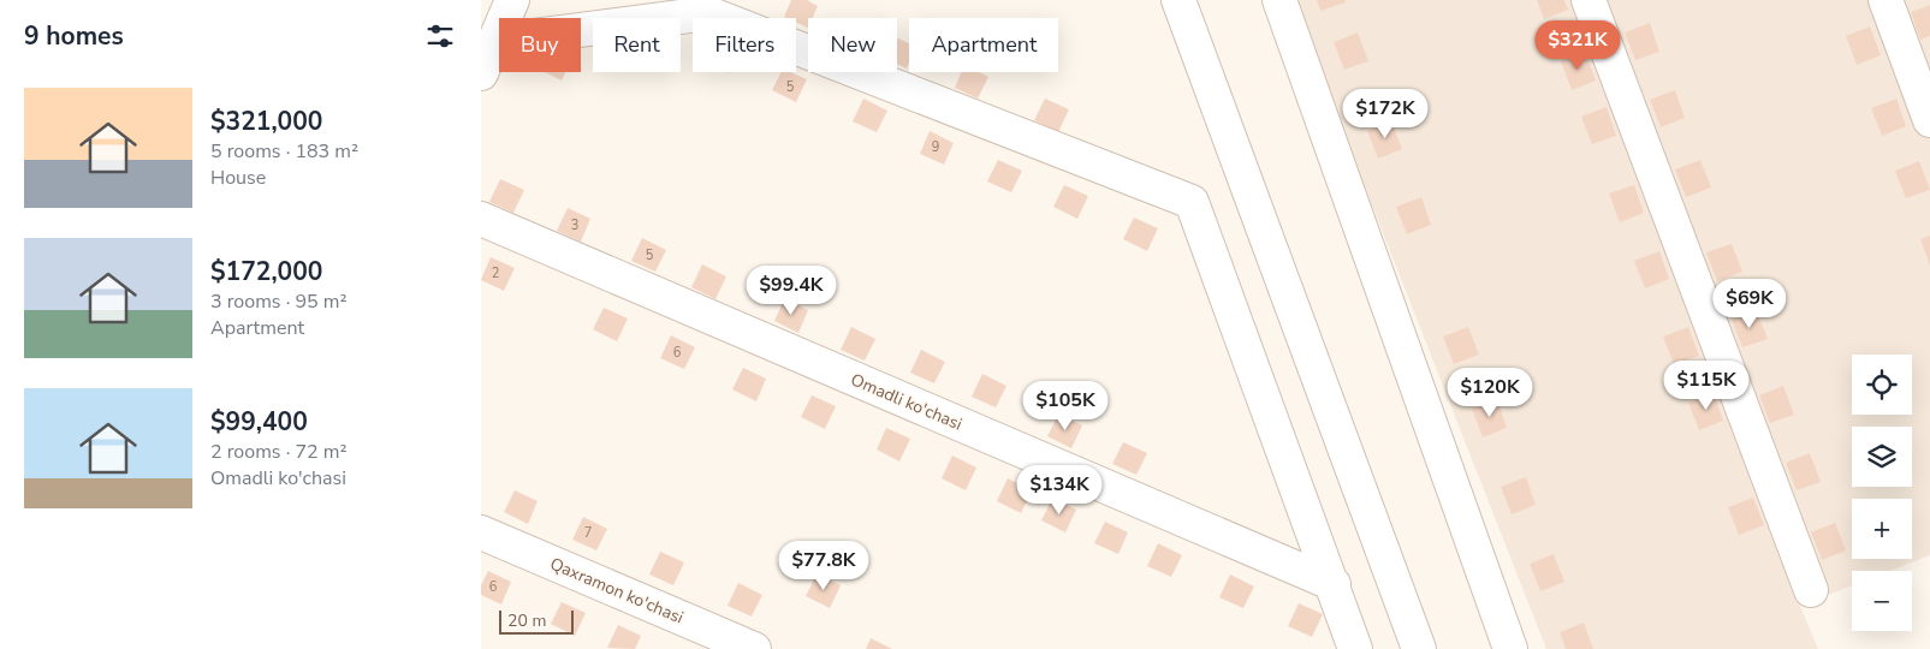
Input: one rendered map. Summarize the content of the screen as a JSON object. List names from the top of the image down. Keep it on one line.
{"streets":{"street":["Omadli ko'chasi","Qaxramon ko'chasi"]},"house_numbers":["5","9","3","5","2","6","7","6"],"scale_bar":"20 m","page":{"heading":"9 homes","chip":["Buy","Rent","Filters","New","Apartment"],"price":["$321K","$172K","$99.4K","$69K","$115K","$120K","$105K","$134K","$77.8K"],"list":[{"name":"$321,000","note":"5 rooms · 183 m² · House"},{"name":"$172,000","note":"3 rooms · 95 m² · Apartment"},{"name":"$99,400","note":"2 rooms · 72 m² · Omadli ko'chasi"}],"map_buttons":["+","−"],"scale":"20 m"}}
